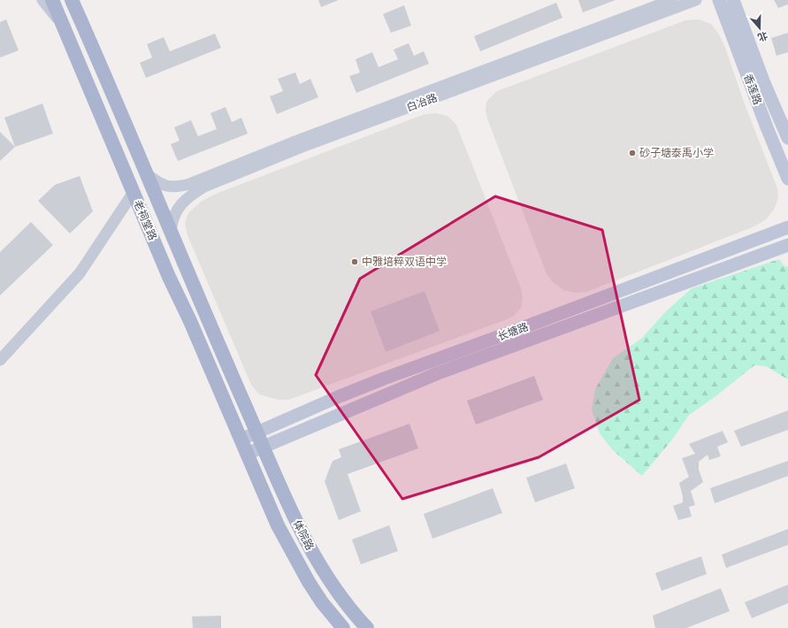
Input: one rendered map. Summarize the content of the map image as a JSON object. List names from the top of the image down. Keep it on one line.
{"streets":{"main road":["香莲路","老祠堂路","长塘路","体院路"],"street":["白冶路"]},"crossings":[["白冶路","老祠堂路"],["老祠堂路","长塘路"],["老祠堂路","体院路"],["长塘路","体院路"]],"places":["砂子塘泰禹小学","中雅培粹双语中学"],"north":"bottom"}
